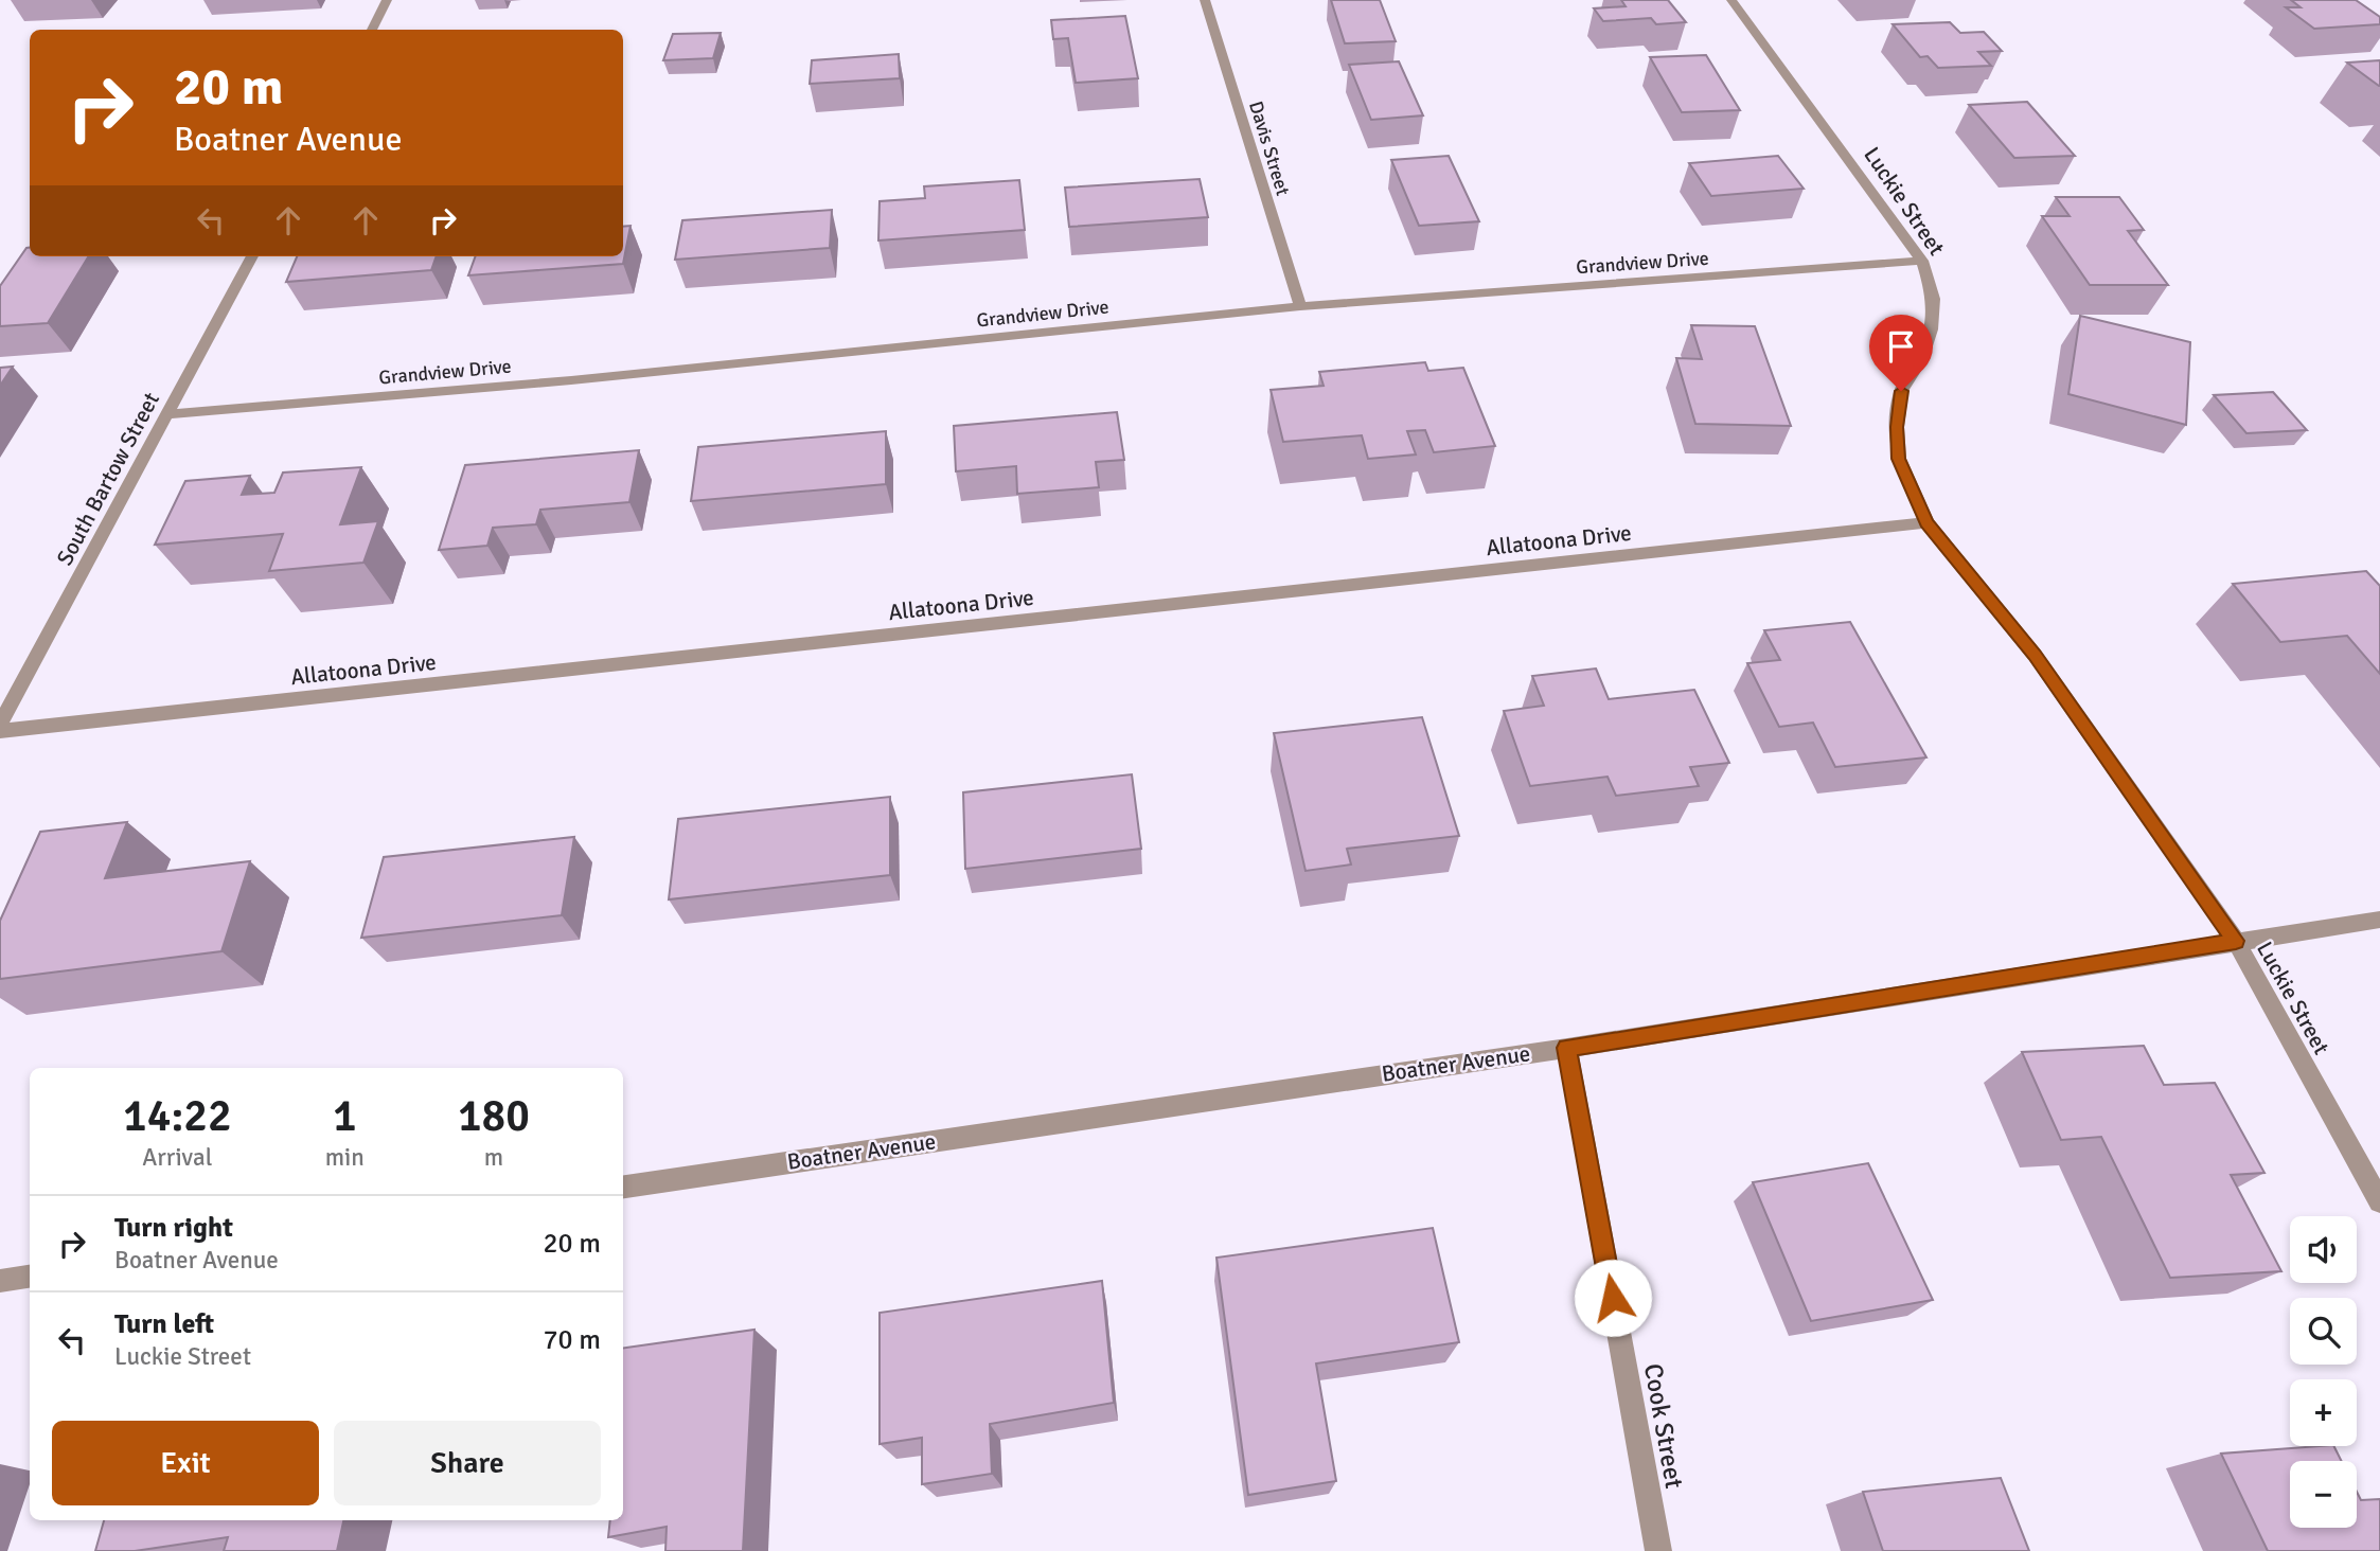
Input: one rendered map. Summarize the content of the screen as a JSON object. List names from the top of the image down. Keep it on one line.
{"streets":{"street":["Davis Street","Luckie Street","Grandview Drive","South Bartow Street","Allatoona Drive","Boatner Avenue","Cook Street"]},"crossings":[["Davis Street","Grandview Drive"],["Luckie Street","Grandview Drive"],["Luckie Street","Allatoona Drive"],["Luckie Street","Boatner Avenue"],["Grandview Drive","South Bartow Street"],["Boatner Avenue","Cook Street"]],"page":{"turn":["20 m","Boatner Avenue"],"eta":["14:22","Arrival","1","min","180","m"],"list":[{"name":"Turn right","note":"Boatner Avenue","value":"20 m"},{"name":"Turn left","note":"Luckie Street","value":"70 m"}],"map_buttons":["+","−"],"buttons":["Exit","Share"]}}
